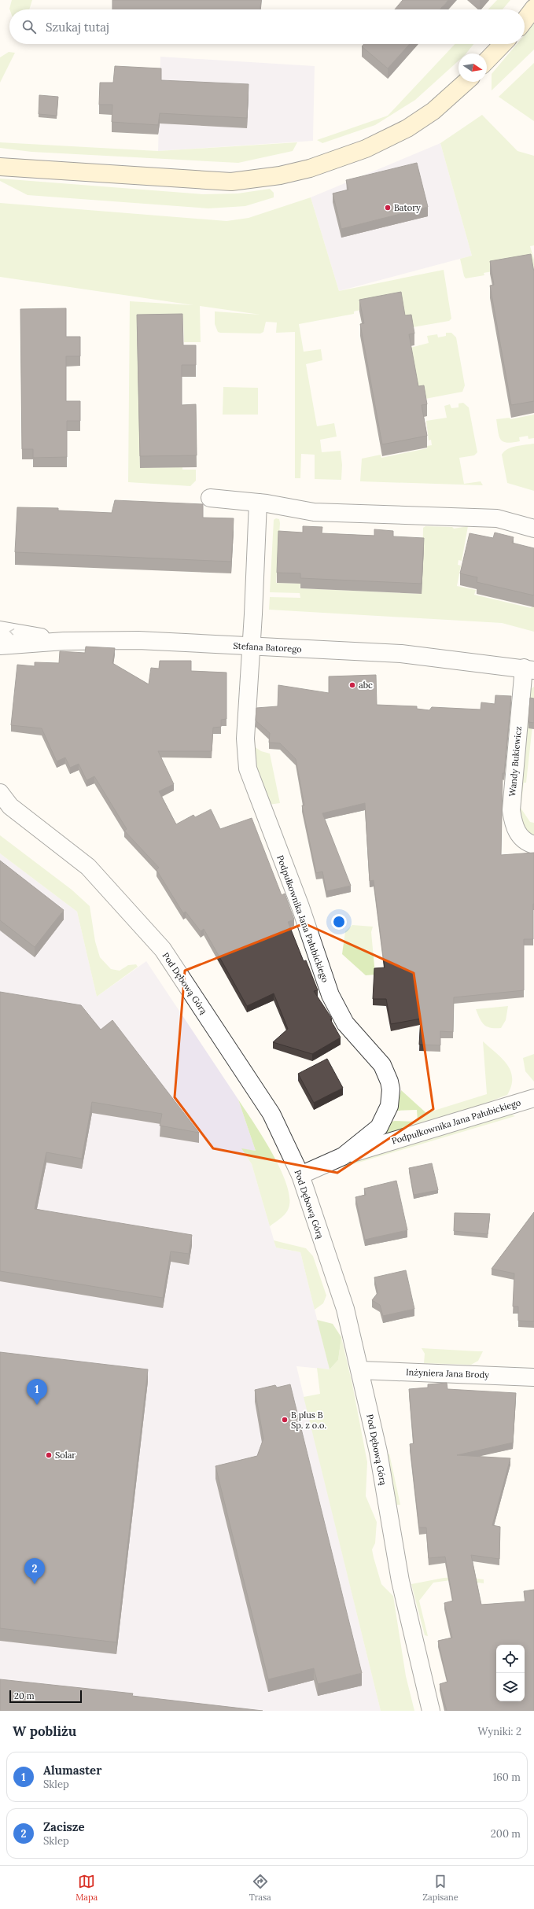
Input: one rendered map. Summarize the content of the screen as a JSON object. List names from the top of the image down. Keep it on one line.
{"streets":{"street":["Stefana Batorego","Wandy Bukiewicz","Podpułkownika Jana Pałubickiego","Pod Dębową Górą","Inżyniera Jana Brody"]},"crossings":[["Stefana Batorego","Wandy Bukiewicz"],["Stefana Batorego","Podpułkownika Jana Pałubickiego"],["Podpułkownika Jana Pałubickiego","Pod Dębową Górą"],["Pod Dębową Górą","Inżyniera Jana Brody"]],"places":["Batory","abc","B plus B Sp. z o.o.","Solar"],"scale_bar":"20 m","north":"right","page":{"search":"Szukaj tutaj","pins":["1","2"],"scale":"20 m","heading":["W pobliżu","Wyniki: 2"],"list":[{"mark":"1","name":"Alumaster","note":"Sklep","value":"160 m"},{"mark":"2","name":"Zacisze","note":"Sklep","value":"200 m"}],"nav":["Mapa","Trasa","Zapisane"]}}
